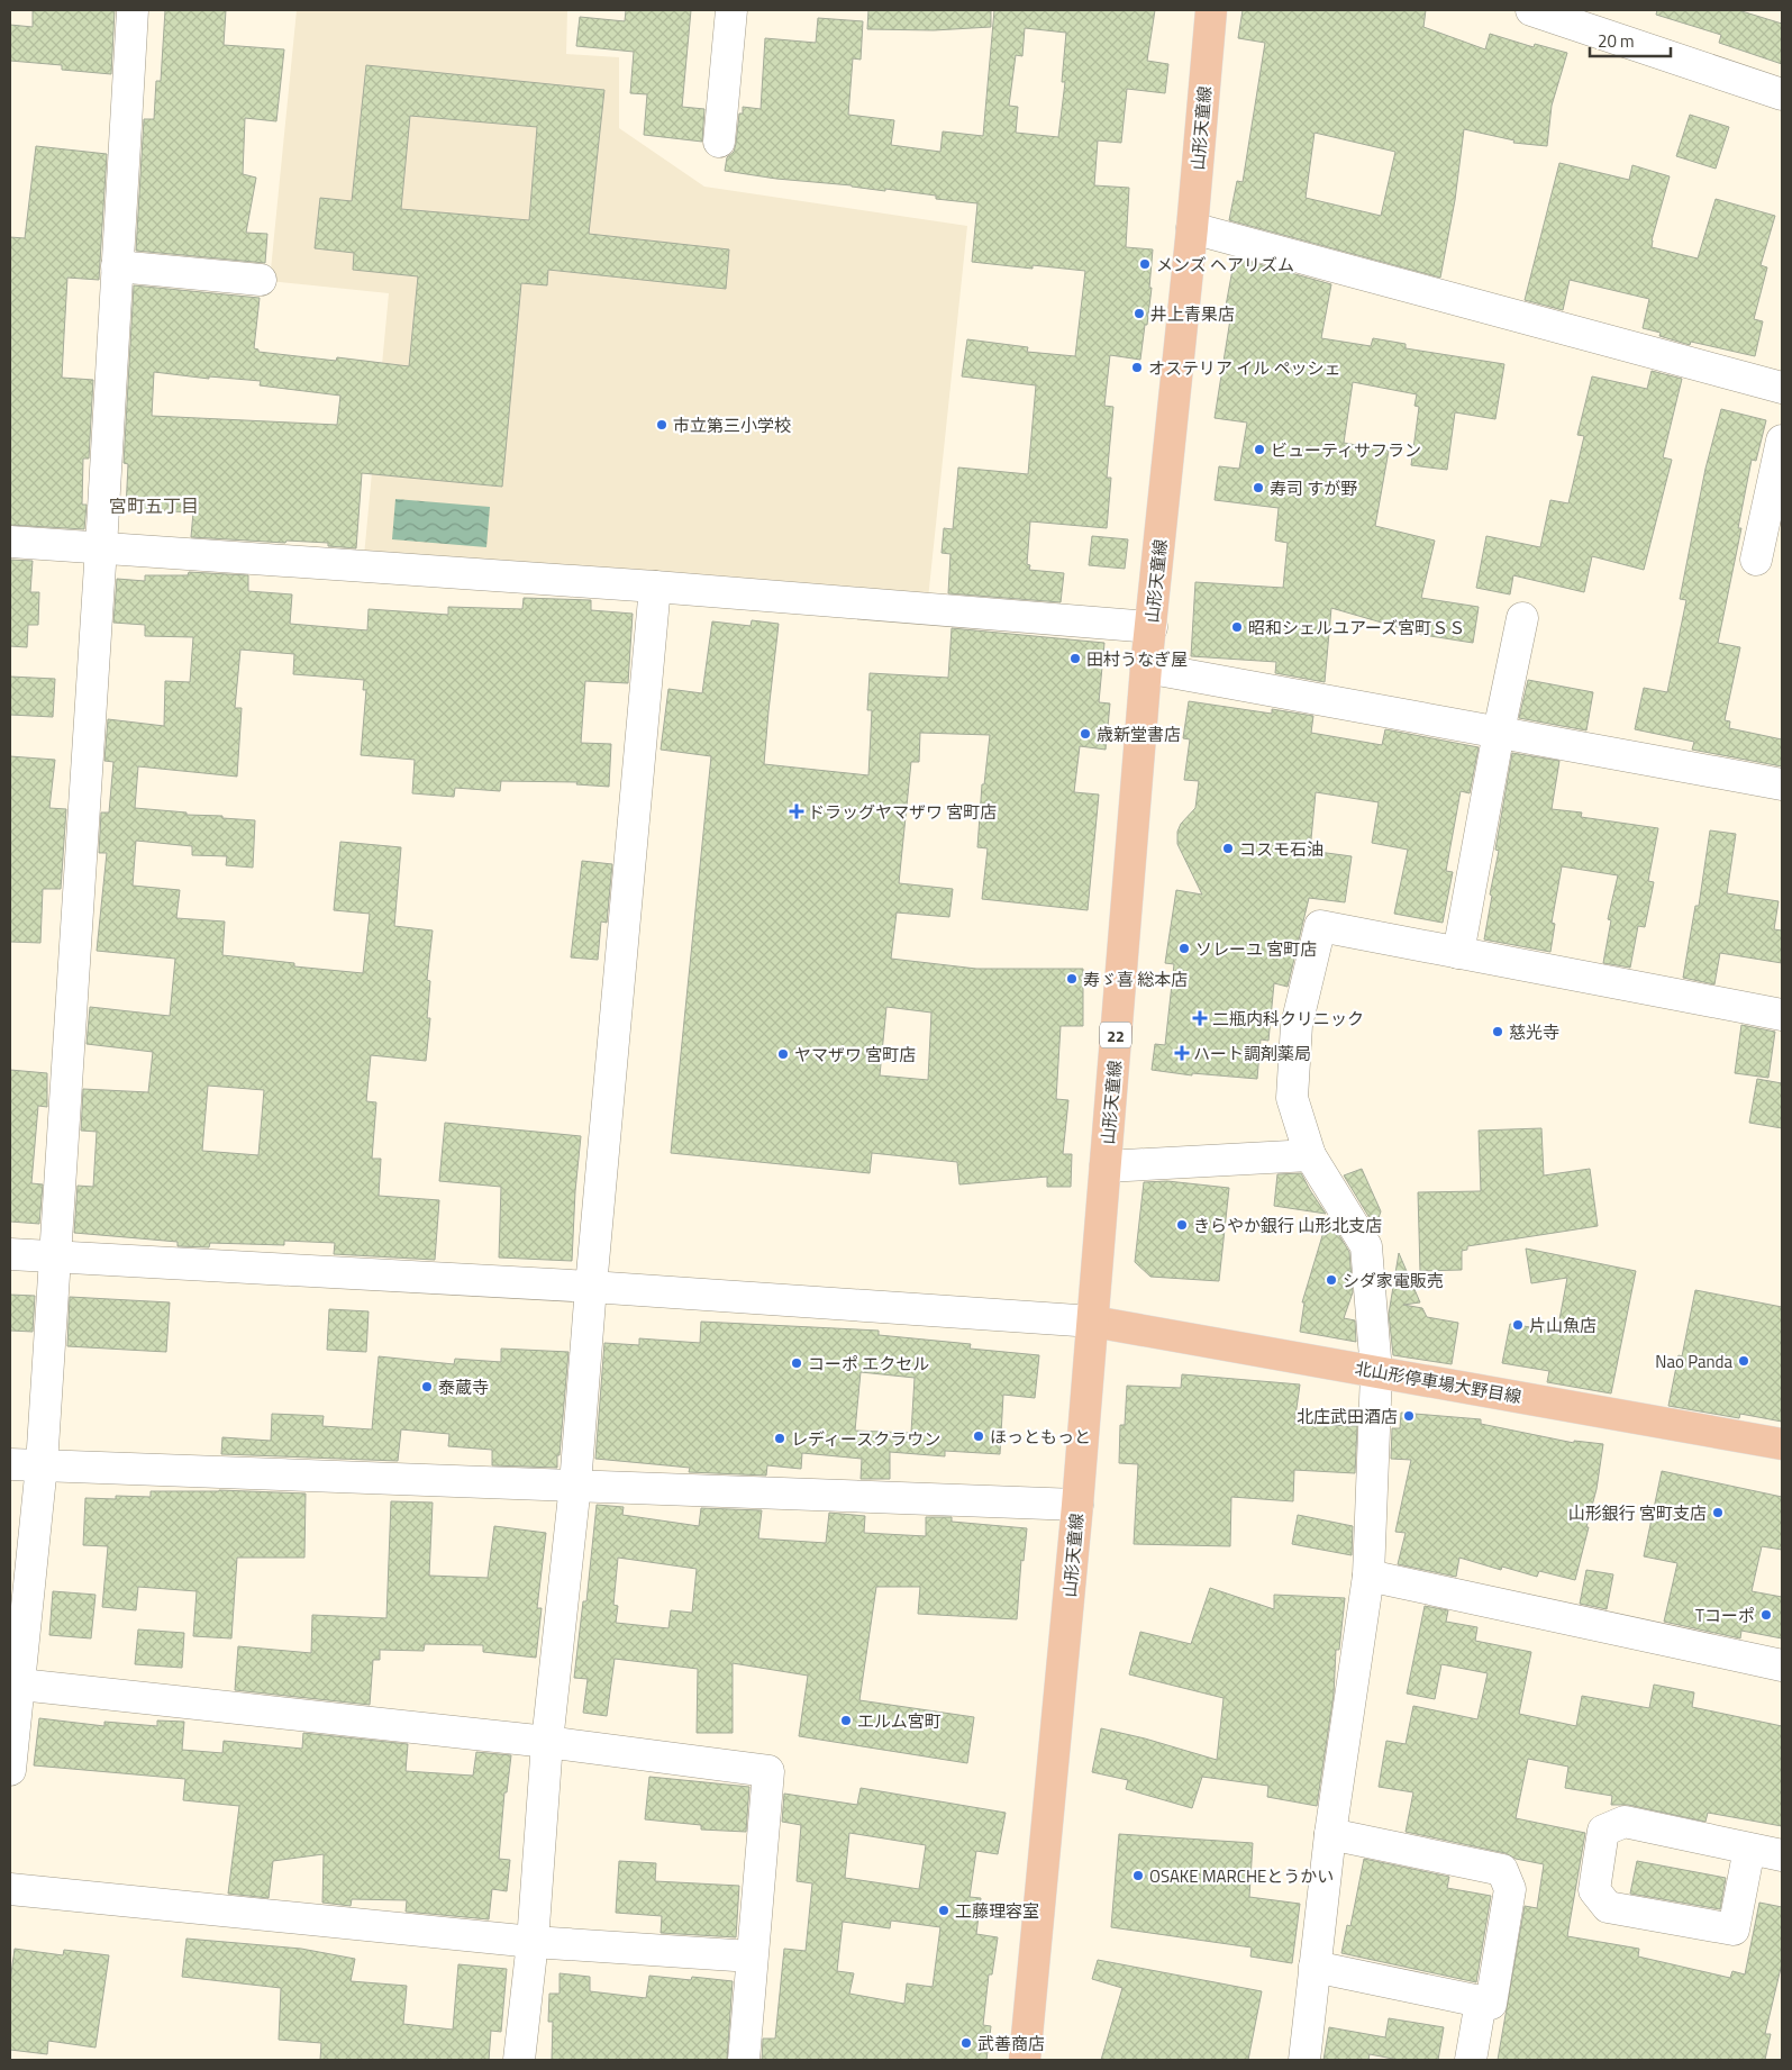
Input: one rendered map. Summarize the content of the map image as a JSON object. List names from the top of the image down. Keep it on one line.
{"streets":{"main road":["山形天童線","22","北山形停車場大野目線"]},"crossings":[["山形天童線","北山形停車場大野目線"]],"districts":["宮町五丁目"],"places":{"other":["メンズ ヘアリズム","井上青果店","オステリア イル ペッシェ","市立第三小学校","ビューティサフラン","寿司 すが野","昭和シェルユアーズ宮町ＳＳ","田村うなぎ屋","歳新堂書店","コスモ石油","ソレーユ 宮町店","寿ゞ喜 総本店","慈光寺","ヤマザワ 宮町店","きらやか銀行 山形北支店","シダ家電販売","片山魚店","Nao Panda","コーポ エクセル","泰蔵寺","北庄武田酒店","ほっともっと","レディースクラウン","山形銀行 宮町支店","Tコーポ","エルム宮町","OSAKE MARCHEとうかい","工藤理容室","武善商店"],"health":["ドラッグヤマザワ 宮町店","二瓶内科クリニック","ハート調剤薬局"]},"scale_bar":"20 m"}
